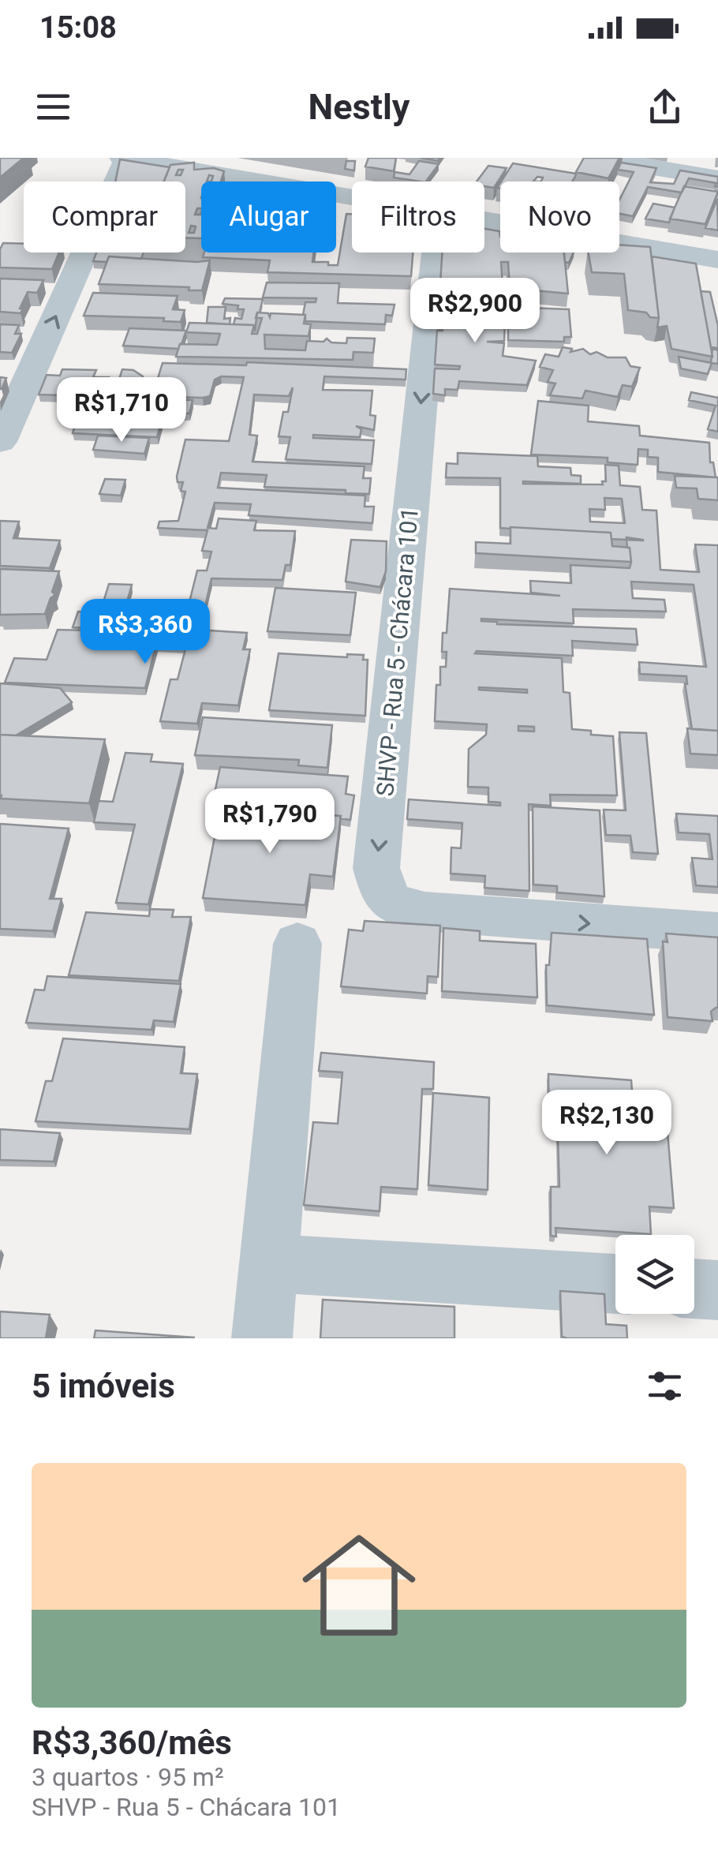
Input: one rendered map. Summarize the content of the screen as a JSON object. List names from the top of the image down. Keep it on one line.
{"streets":{"street":["SHVP - Rua 5 - Chácara 101"]},"page":{"status":"15:08","header":"Nestly","chip":["Comprar","Alugar","Filtros","Novo"],"price":["R$2,900","R$1,710","R$3,360","R$1,790","R$2,130"],"heading":"5 imóveis","list":[{"name":"R$3,360/mês","note":"3 quartos · 95 m² · SHVP - Rua 5 - Chácara 101"}]}}
